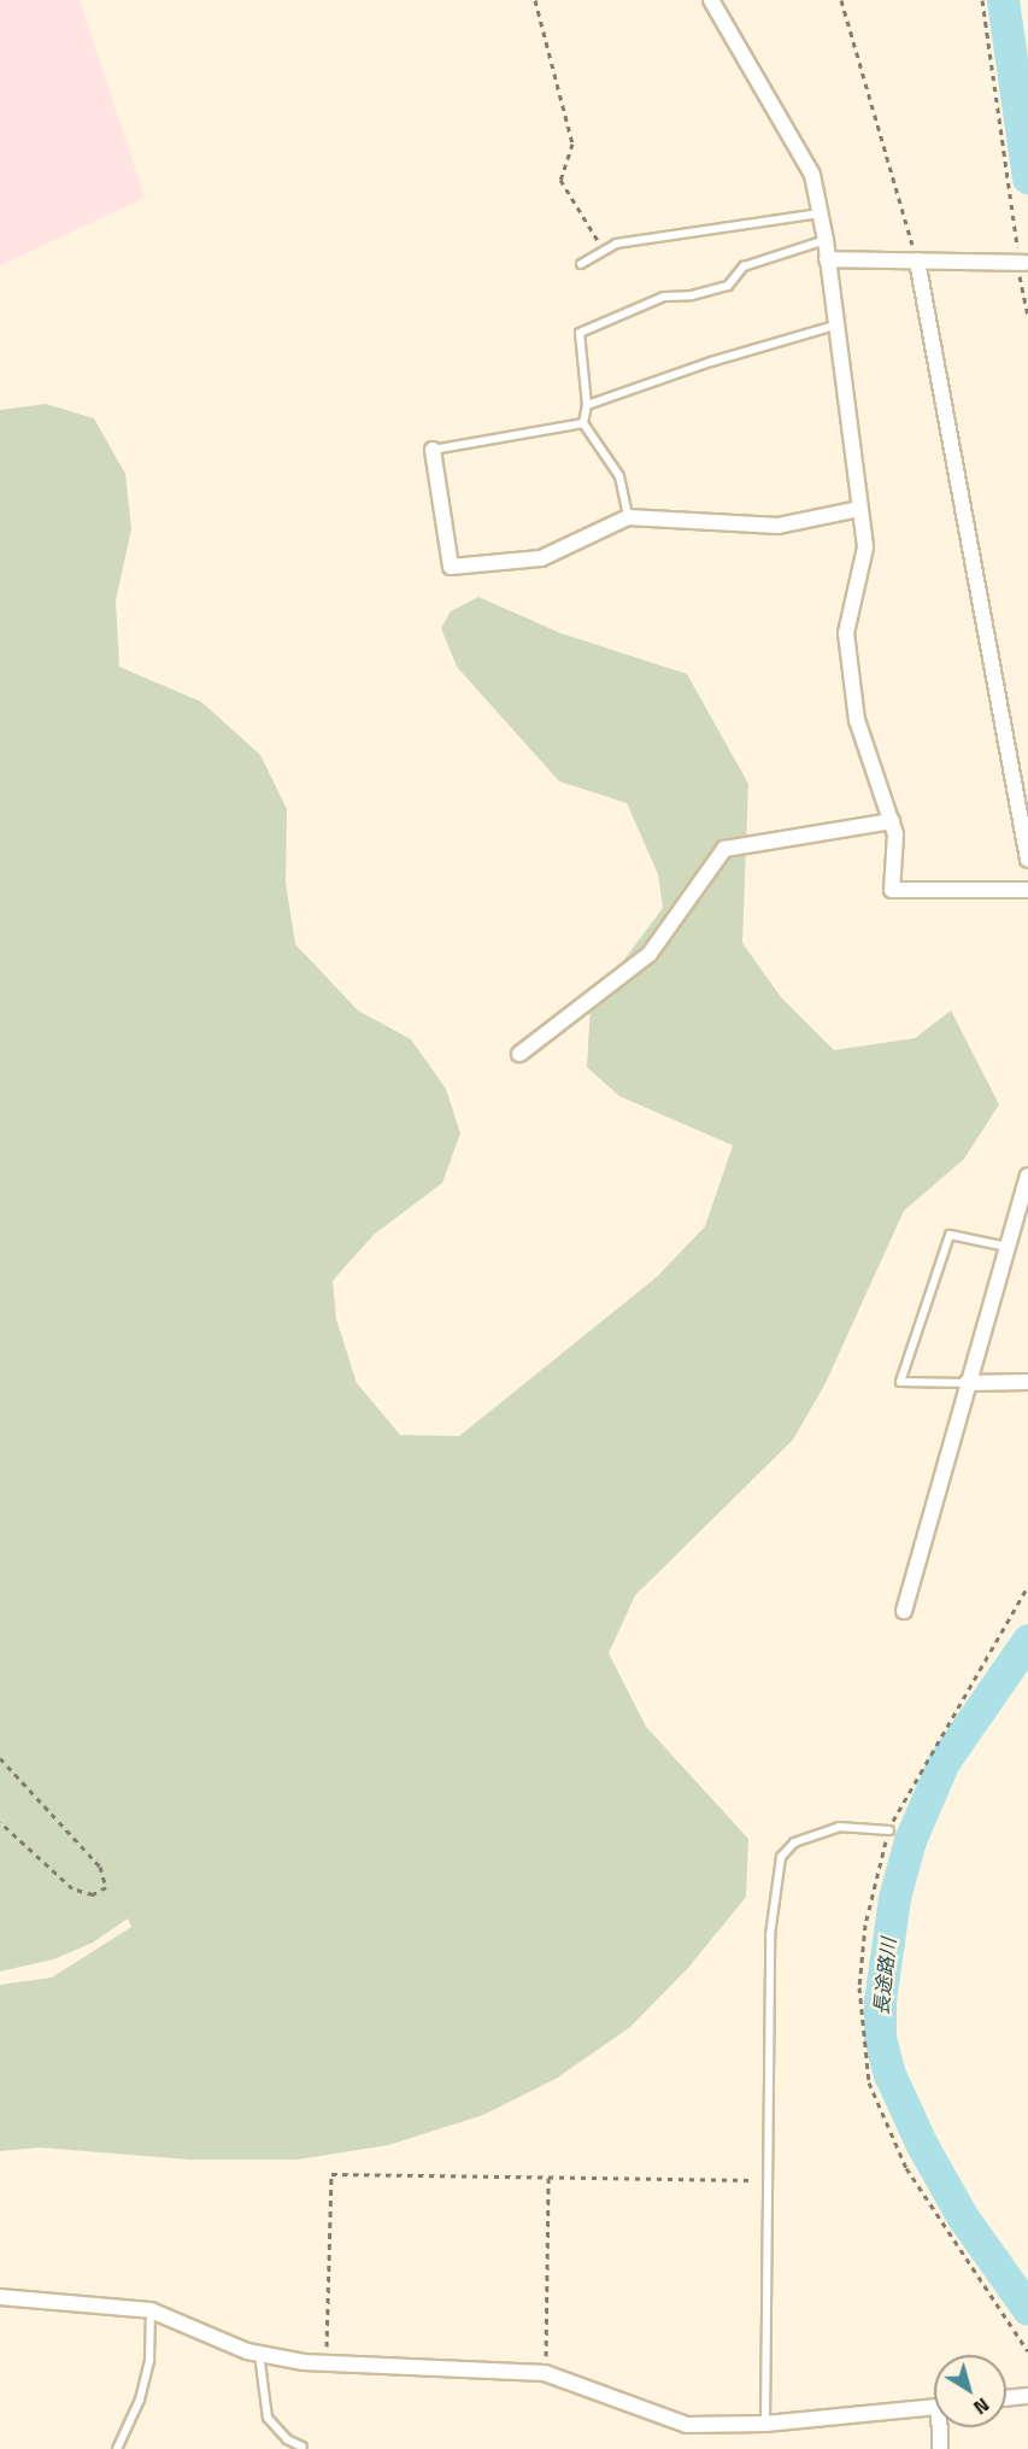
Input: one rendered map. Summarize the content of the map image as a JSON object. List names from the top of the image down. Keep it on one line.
{"water":["長途路川"],"north":"bottom right"}
